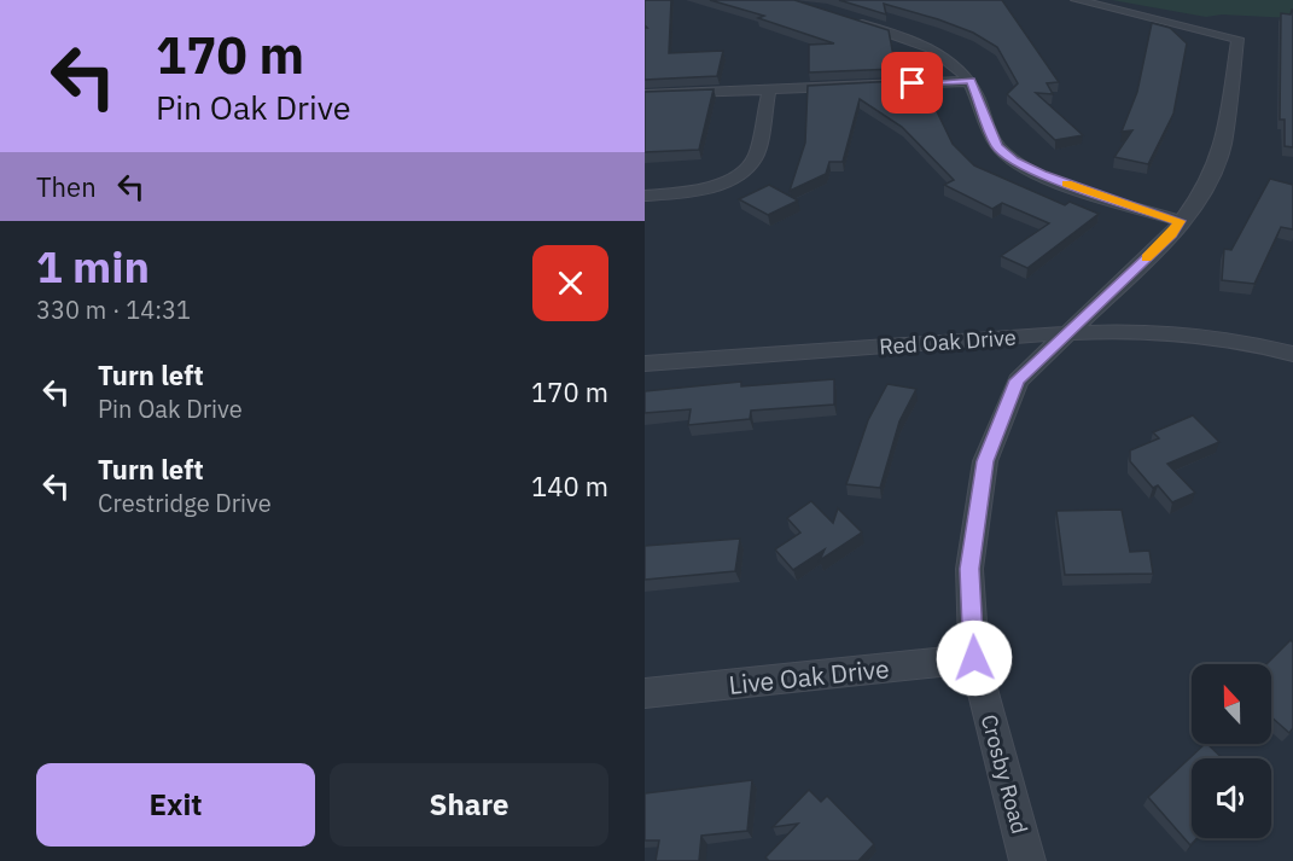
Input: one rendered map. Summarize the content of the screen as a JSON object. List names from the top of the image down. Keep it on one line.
{"streets":{"street":["Red Oak Drive","Live Oak Drive","Crosby Road"]},"crossings":[["Red Oak Drive","Crosby Road"],["Live Oak Drive","Crosby Road"]],"north":"top","page":{"turn":["170 m","Pin Oak Drive"],"then":"Then","heading":["1 min","330 m · 14:31"],"list":[{"name":"Turn left","note":"Pin Oak Drive","value":"170 m"},{"name":"Turn left","note":"Crestridge Drive","value":"140 m"}],"buttons":["Exit","Share"]}}
